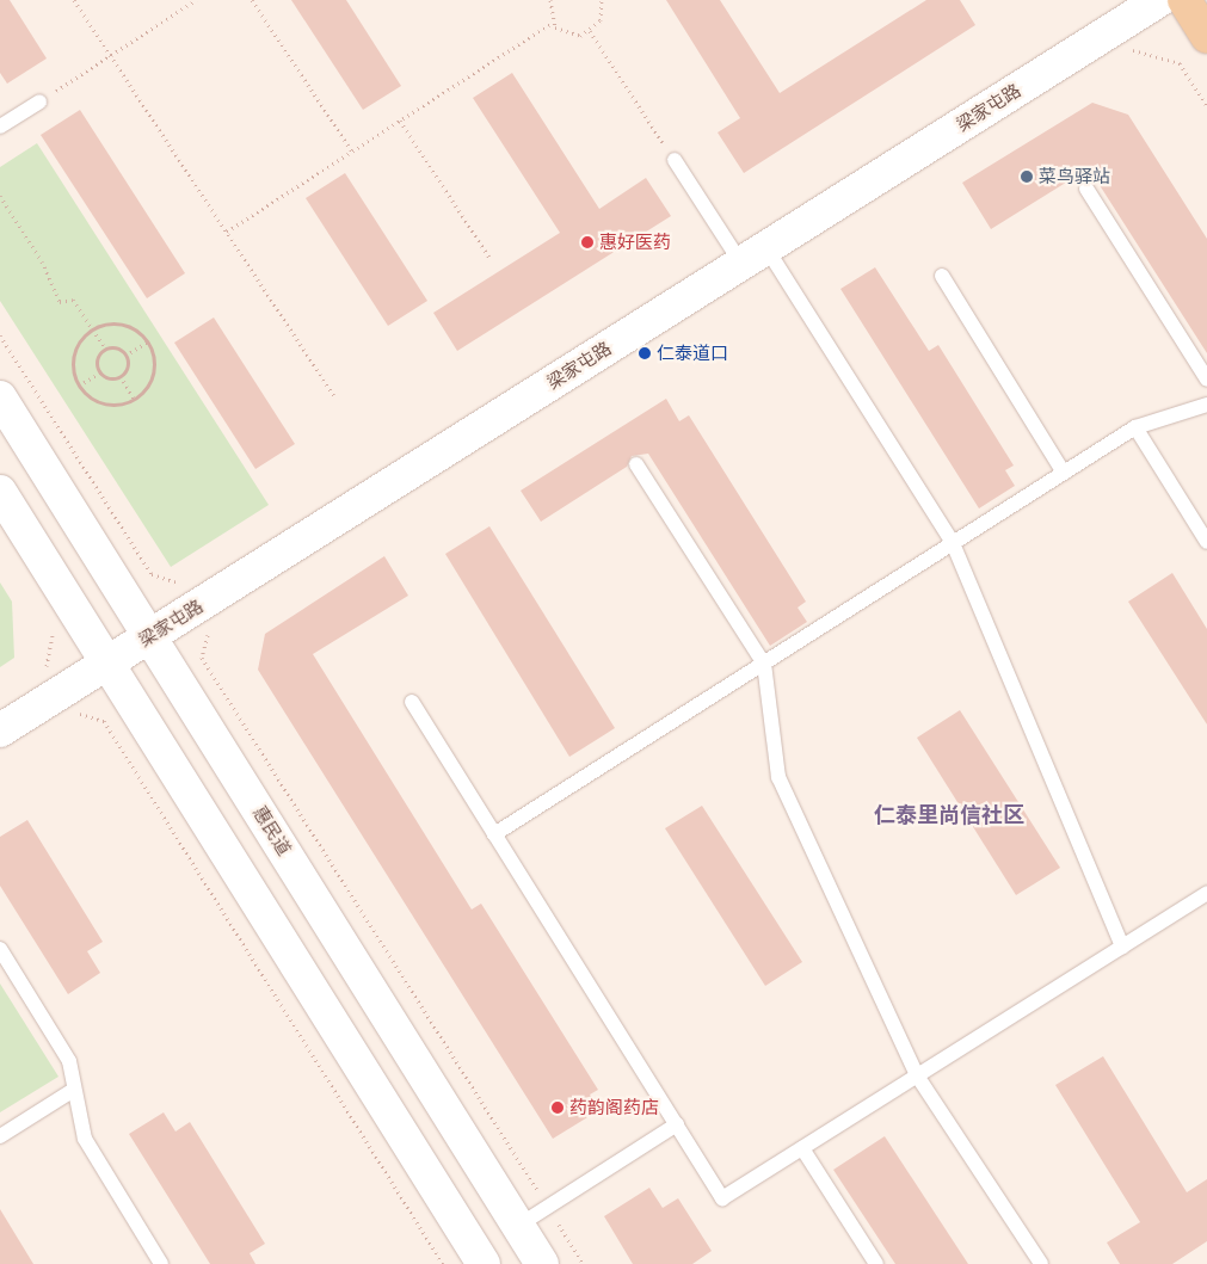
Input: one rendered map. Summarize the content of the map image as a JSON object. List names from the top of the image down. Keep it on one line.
{"streets":{"main road":["梁家屯路","惠民道"]},"crossings":[["梁家屯路","惠民道"]],"districts":["仁泰里尚信社区"],"places":["菜鸟驿站","惠好医药","仁泰道口","药韵阁药店"]}
